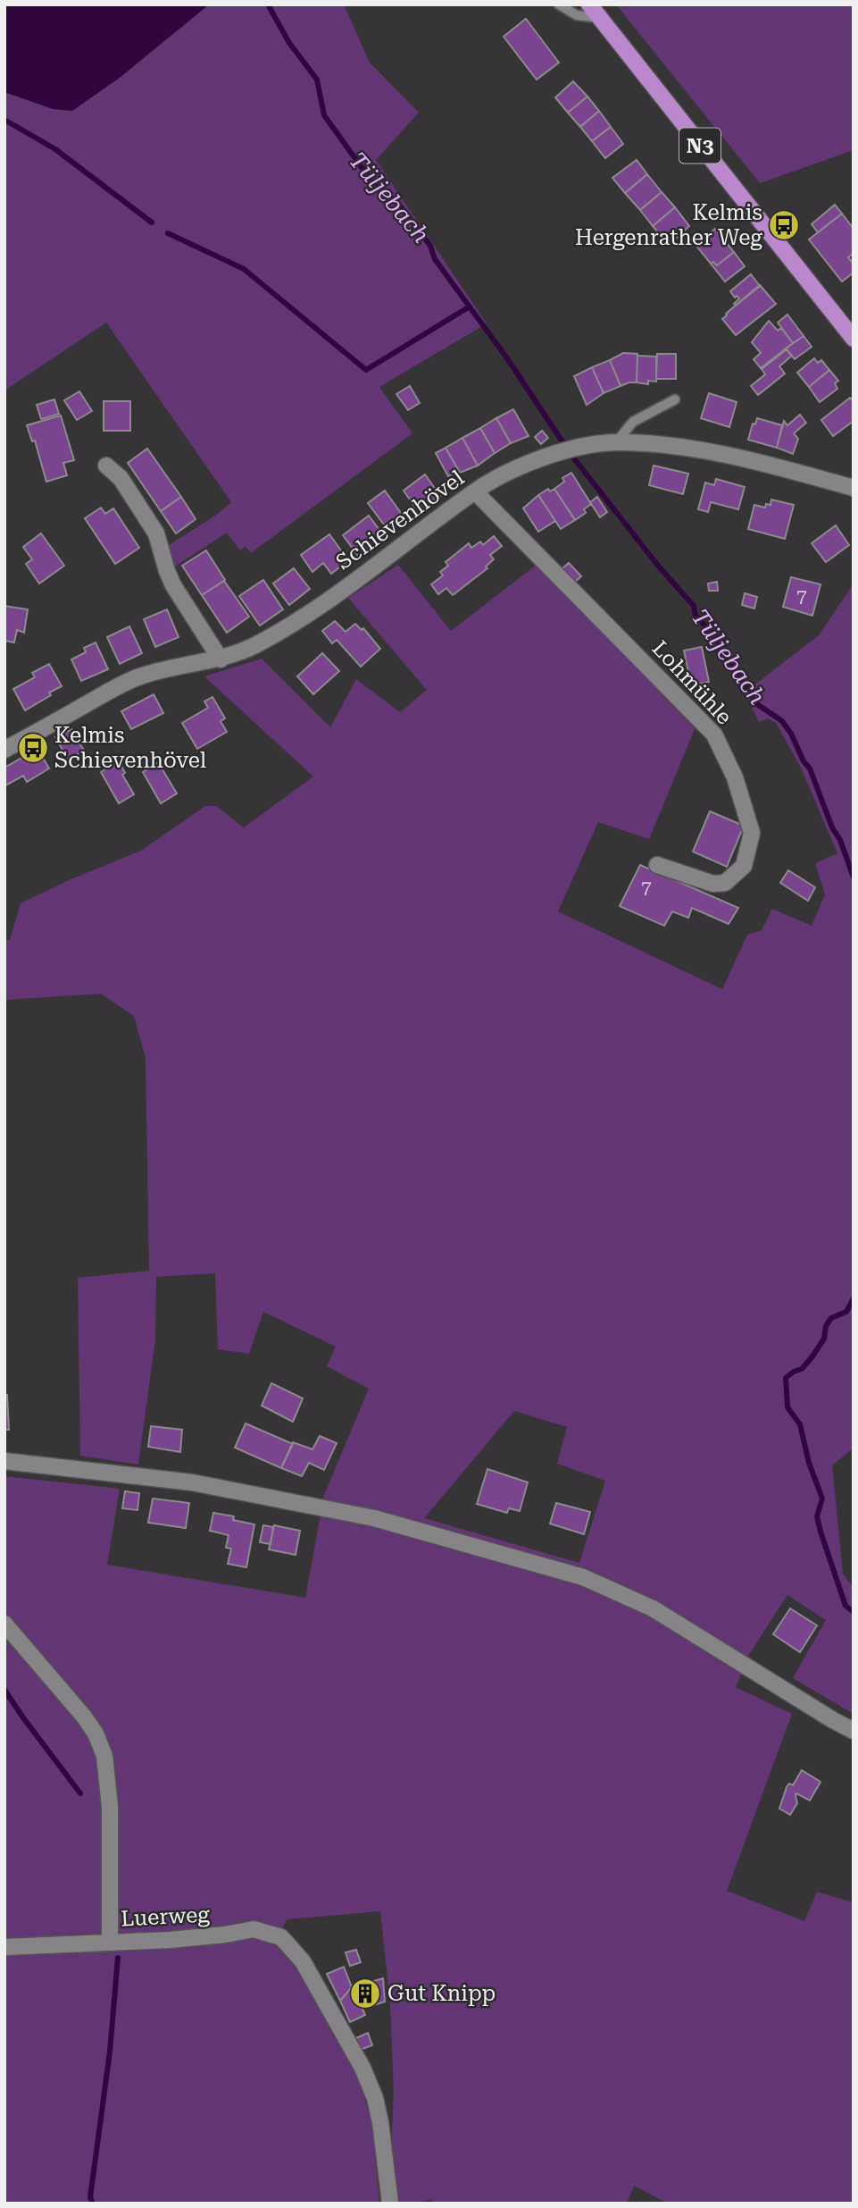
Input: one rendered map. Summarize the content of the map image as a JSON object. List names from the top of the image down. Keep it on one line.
{"streets":{"main road":["N3"],"street":["Schievenhövel","Lohmühle","Luerweg"]},"crossings":[["Schievenhövel","Lohmühle"]],"water":["Tüljebach"],"places":{"bus stop":["Kelmis Hergenrather Weg","Kelmis Schievenhövel"],"building":["Gut Knipp"]},"house_numbers":["7","7"]}
